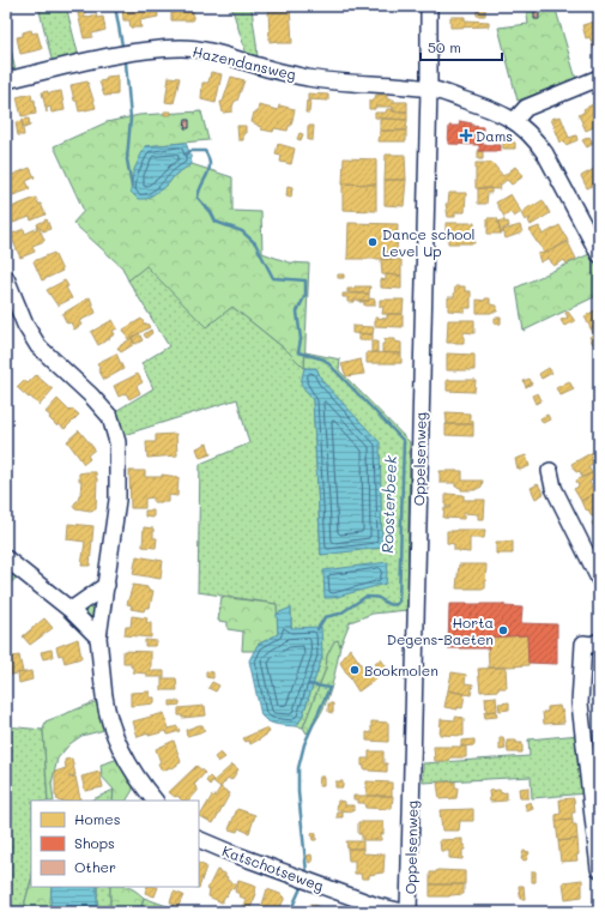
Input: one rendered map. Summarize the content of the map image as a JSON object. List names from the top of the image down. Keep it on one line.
{"streets":{"street":["Hazendansweg","Oppelsenweg","Katschotseweg"]},"crossings":[["Hazendansweg","Oppelsenweg"]],"water":["Roosterbeek"],"places":{"health":["Dams"],"other":["Dance school Level Up","Horta Degens-Baeten","Bookmolen"]},"legend":["Homes","Shops","Other"],"scale_bar":"50 m"}
